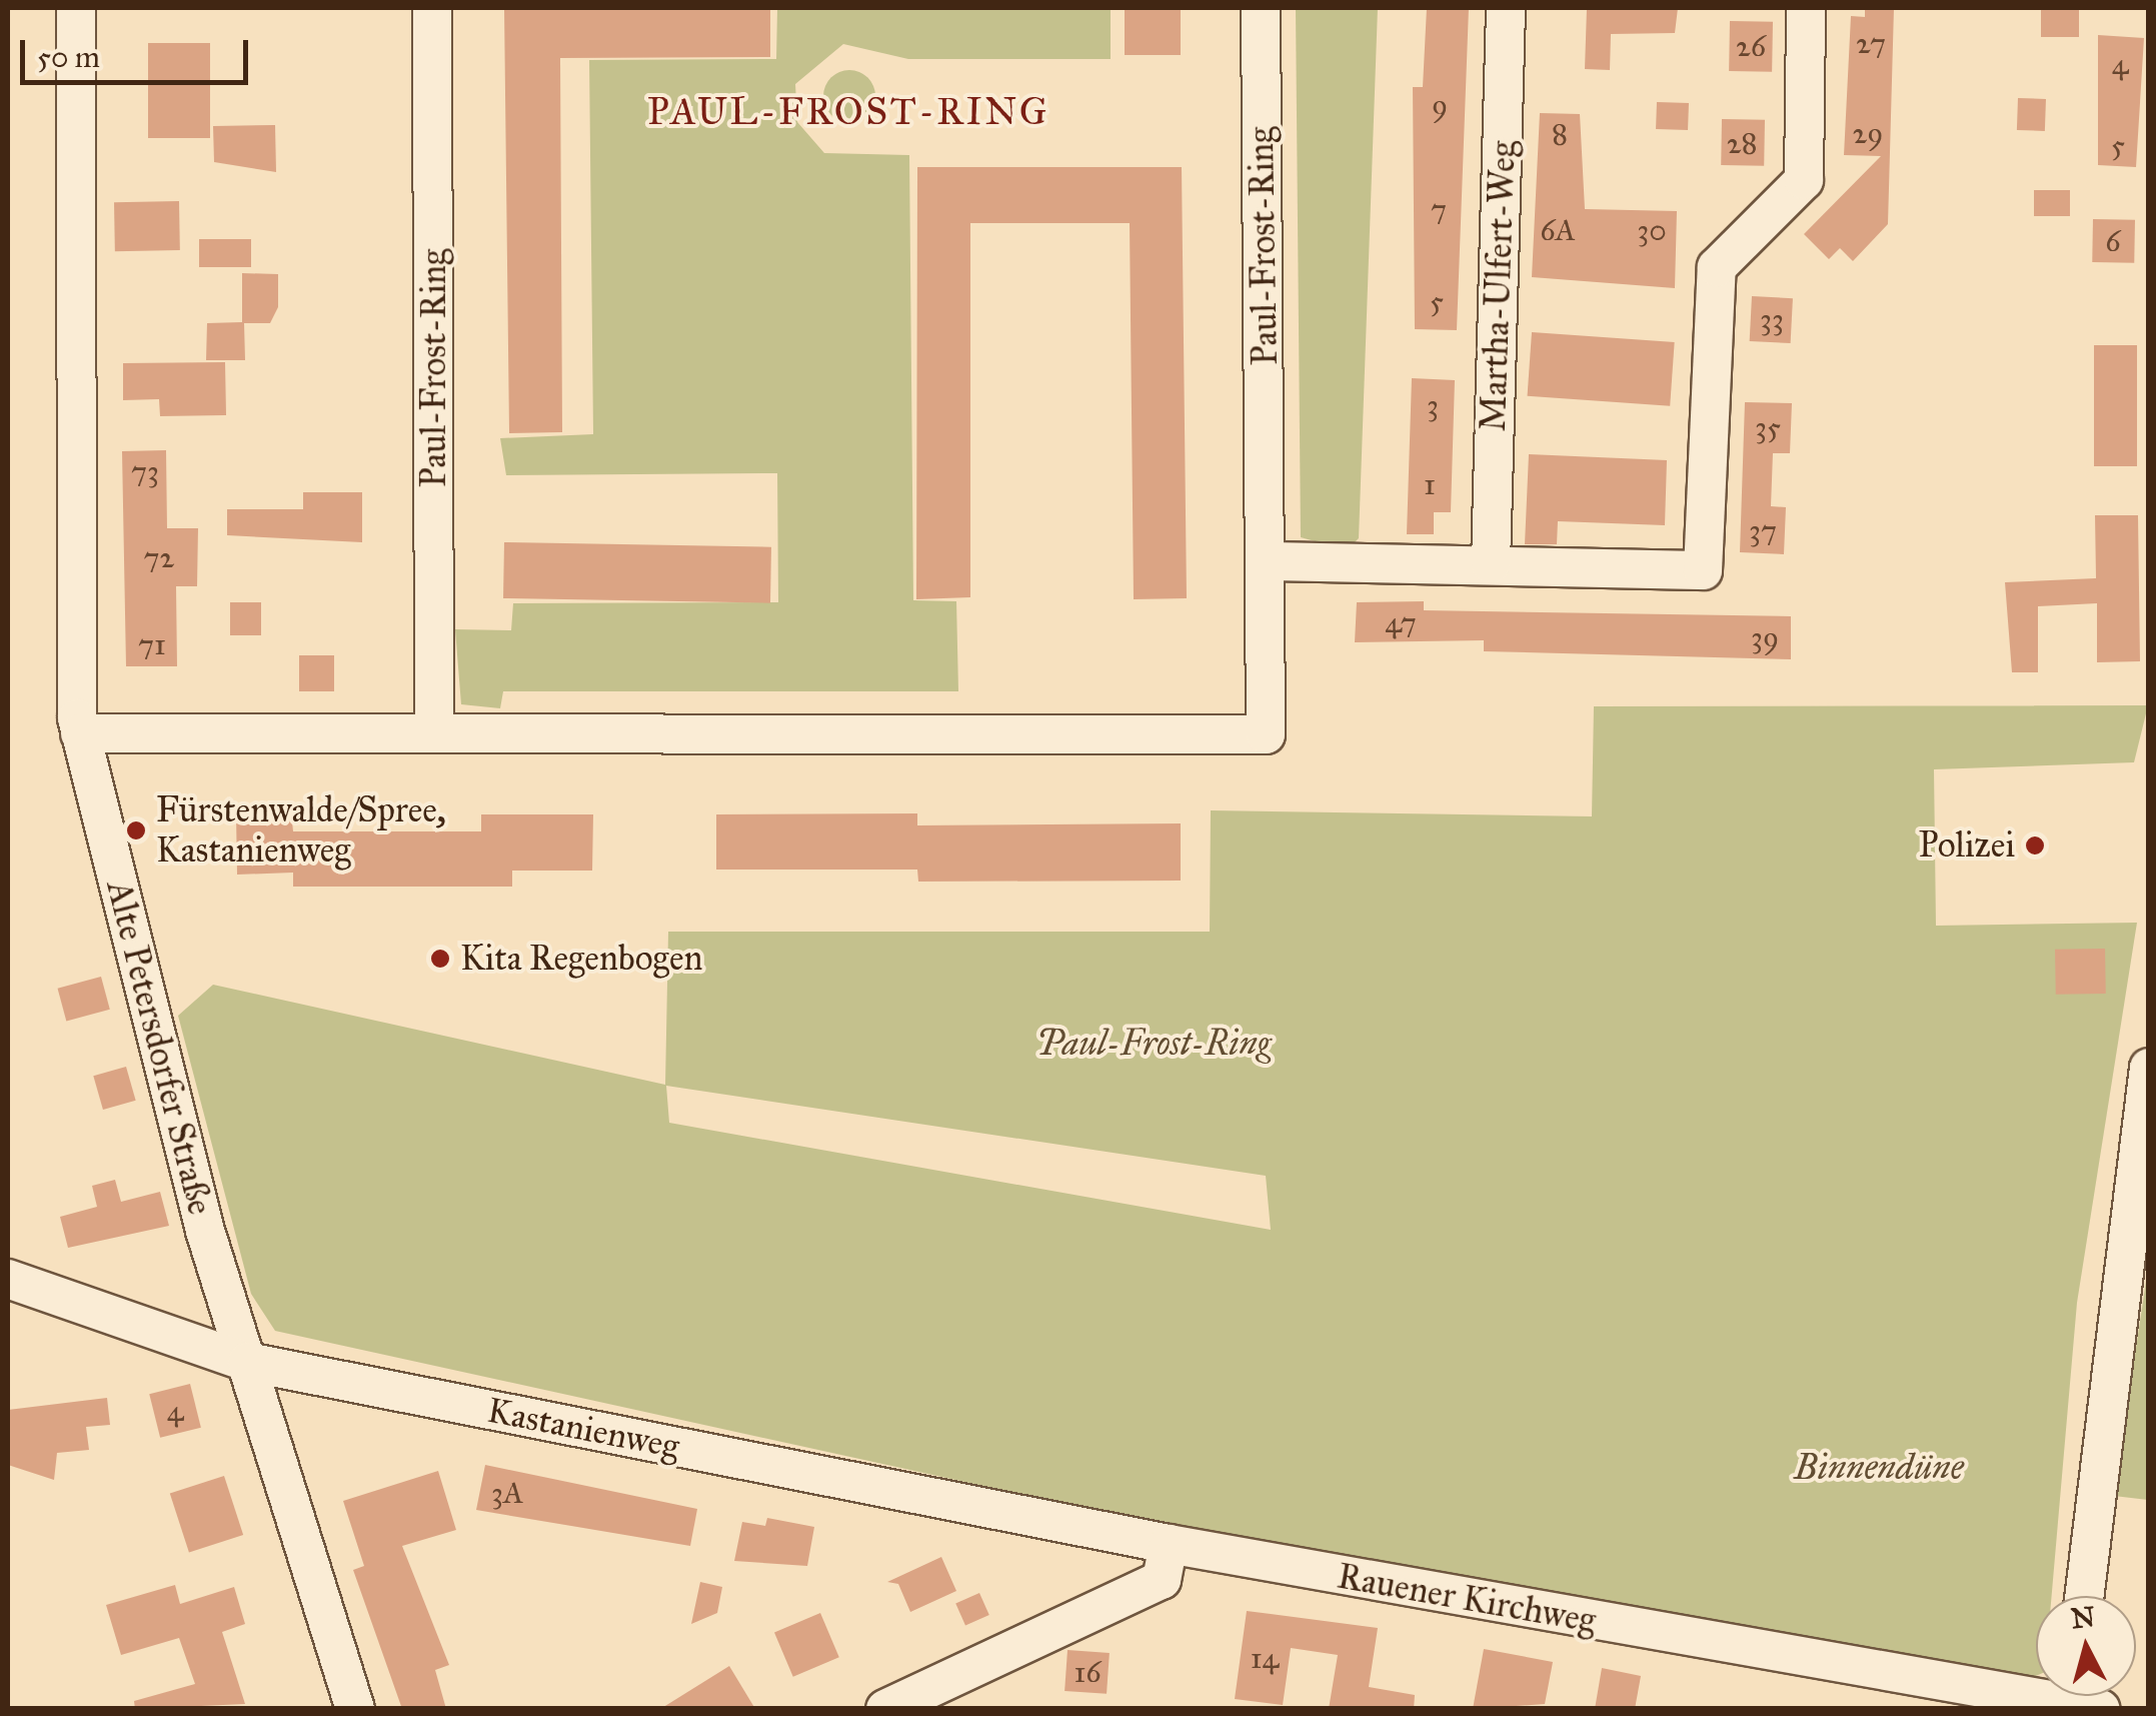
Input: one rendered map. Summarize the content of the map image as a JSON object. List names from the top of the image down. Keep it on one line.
{"streets":{"street":["Paul-Frost-Ring","Martha-Ulfert-Weg","Alte Petersdorfer Straße","Kastanienweg","Rauener Kirchweg"]},"crossings":[["Paul-Frost-Ring","Alte Petersdorfer Straße"],["Alte Petersdorfer Straße","Kastanienweg"],["Kastanienweg","Rauener Kirchweg"]],"districts":["PAUL-FROST-RING"],"parks":["Paul-Frost-Ring","Binnendüne"],"places":["Fürstenwalde/Spree, Kastanienweg","Polizei","Kita Regenbogen"],"house_numbers":["27","26","4","9","29","8","28","5","7","6A","30","6","5","33","3","35","73","1","37","72","47","39","71","4","3A","14","16"],"scale_bar":"50 m","north":"top"}
